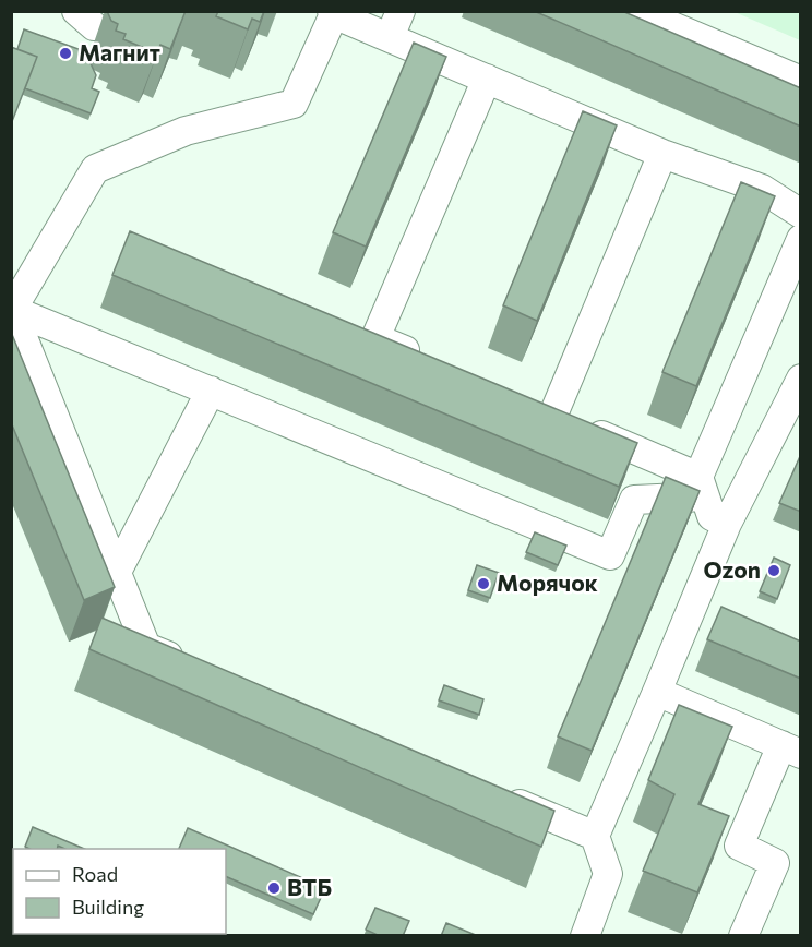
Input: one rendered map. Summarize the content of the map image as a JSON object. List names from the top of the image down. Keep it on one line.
{"places":["Магнит","Ozon","Морячок","ВТБ"],"legend":["Road","Building"]}
